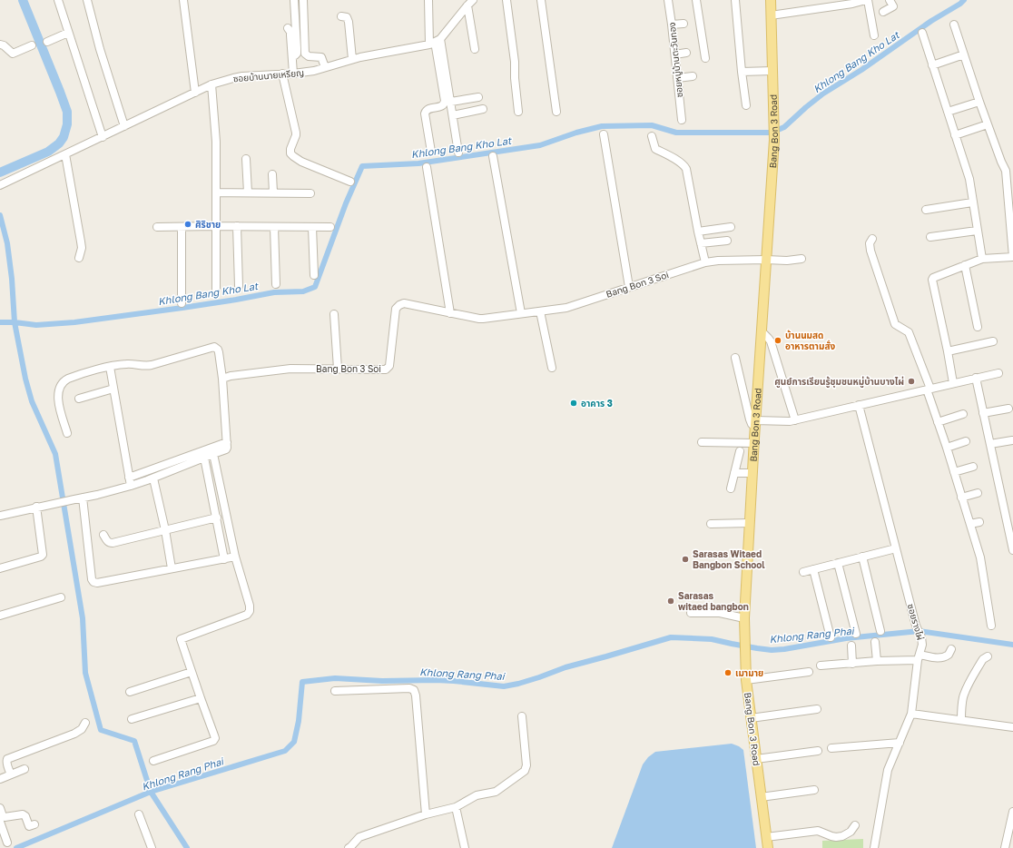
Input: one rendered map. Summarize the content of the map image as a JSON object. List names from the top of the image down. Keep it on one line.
{"streets":{"main road":["Bang Bon 3 Road"],"street":["ซอยหมู่บ้านตะวันทอง","ซอยบ้านนายเหรียญ","Bang Bon 3 Soi","ซอยรางไผ่"]},"crossings":[["Bang Bon 3 Road","Bang Bon 3 Soi"]],"water":["Khlong Bang Kho Lat","Khlong Rang Phai"],"places":["ศิริชาย","บ้านนมสด อาหารตามสั่ง","ศูนย์การเรียนรู้ชุมชนหมู่บ้านบางไผ่","อาคาร 3","Sarasas Witaed Bangbon School","Sarasas witaed bangbon","เมามาย"]}
